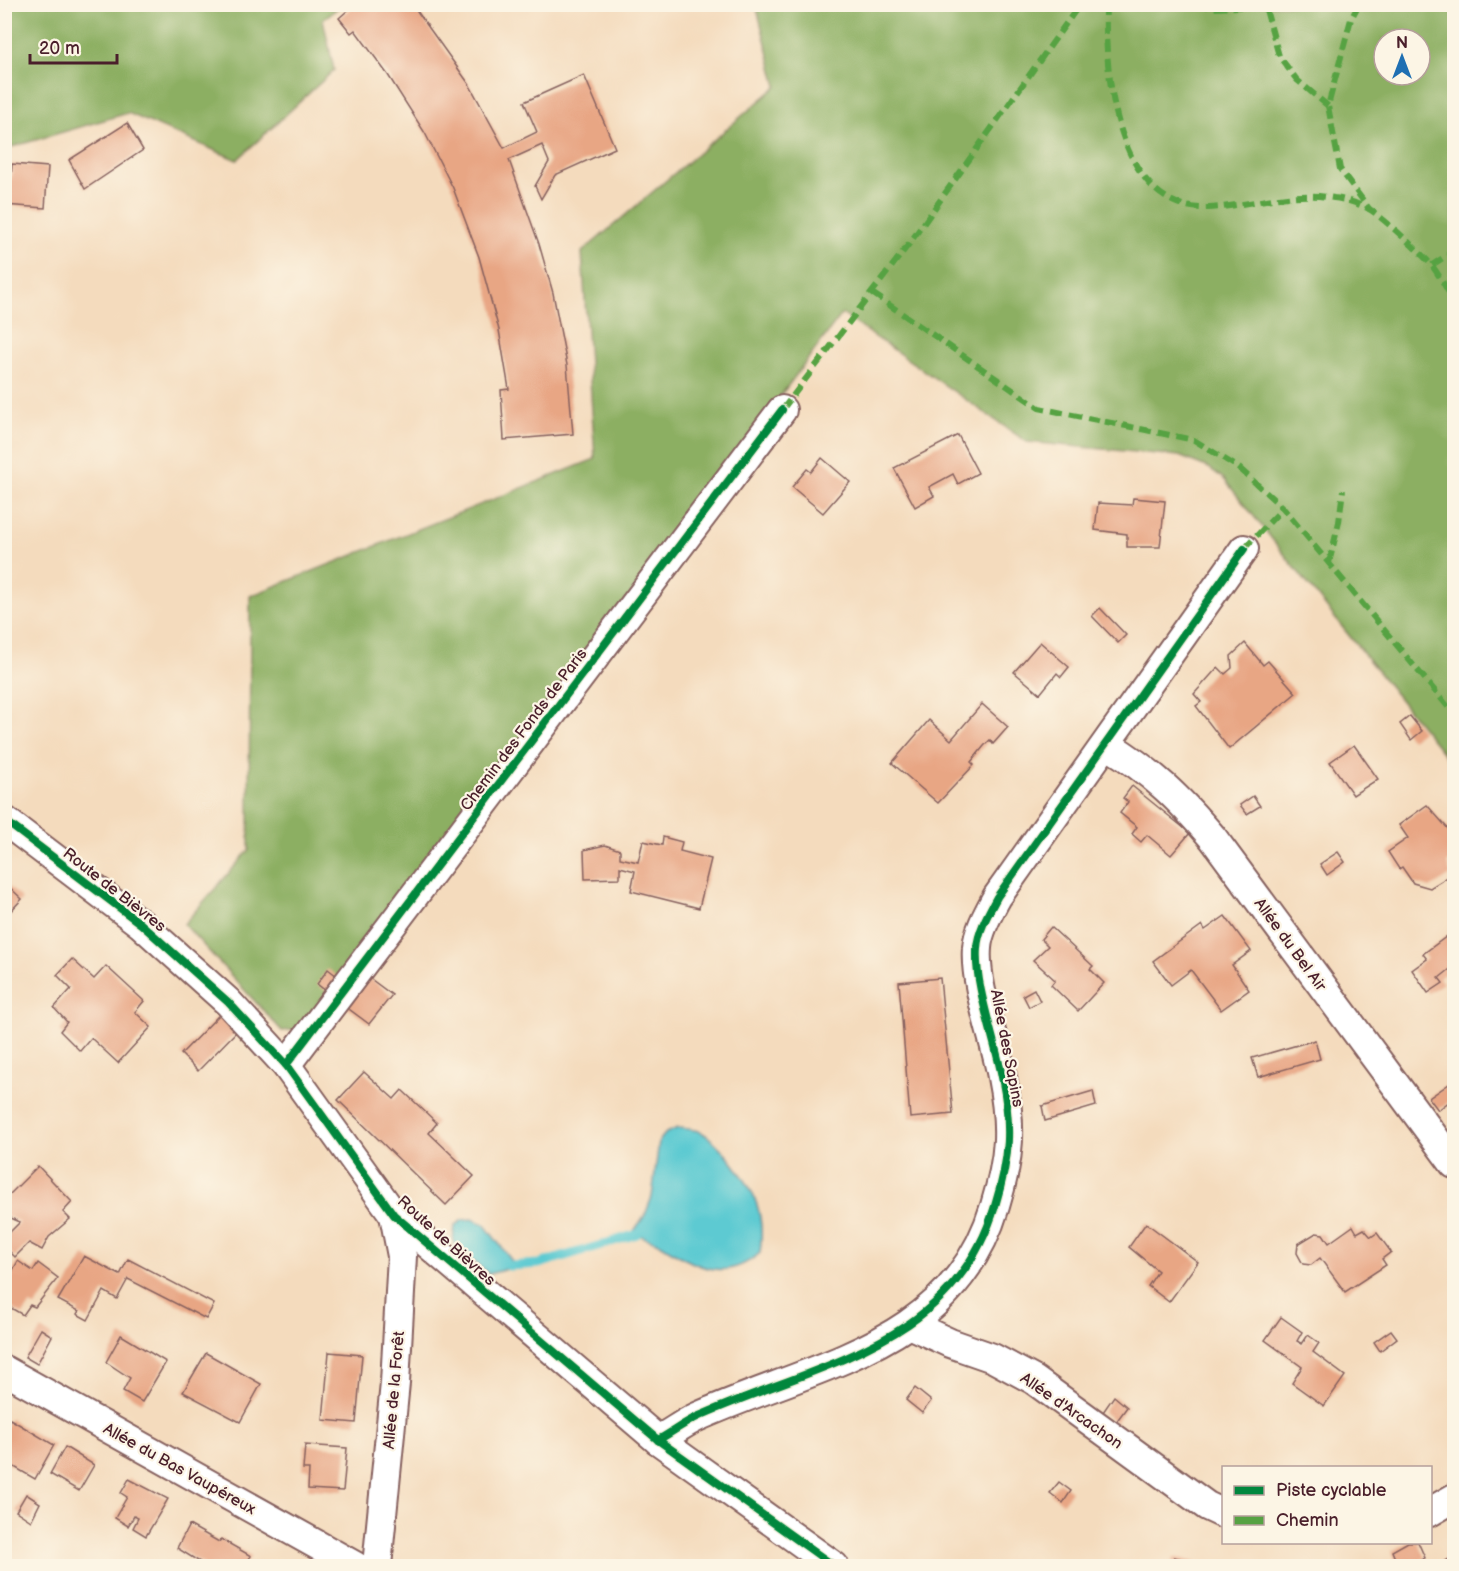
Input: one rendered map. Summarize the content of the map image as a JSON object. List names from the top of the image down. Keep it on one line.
{"streets":{"street":["Chemin des Fonds de Paris","Route de Bièvres","Allée du Bel Air","Allée des Sapins","Allée de la Forêt","Allée d'Arcachon","Allée du Bas Vaupéreux"]},"crossings":[["Chemin des Fonds de Paris","Route de Bièvres"],["Route de Bièvres","Allée des Sapins"],["Route de Bièvres","Allée de la Forêt"],["Allée du Bel Air","Allée des Sapins"],["Allée des Sapins","Allée d'Arcachon"]],"legend":["Piste cyclable","Chemin"],"scale_bar":"20 m","north":"top"}
